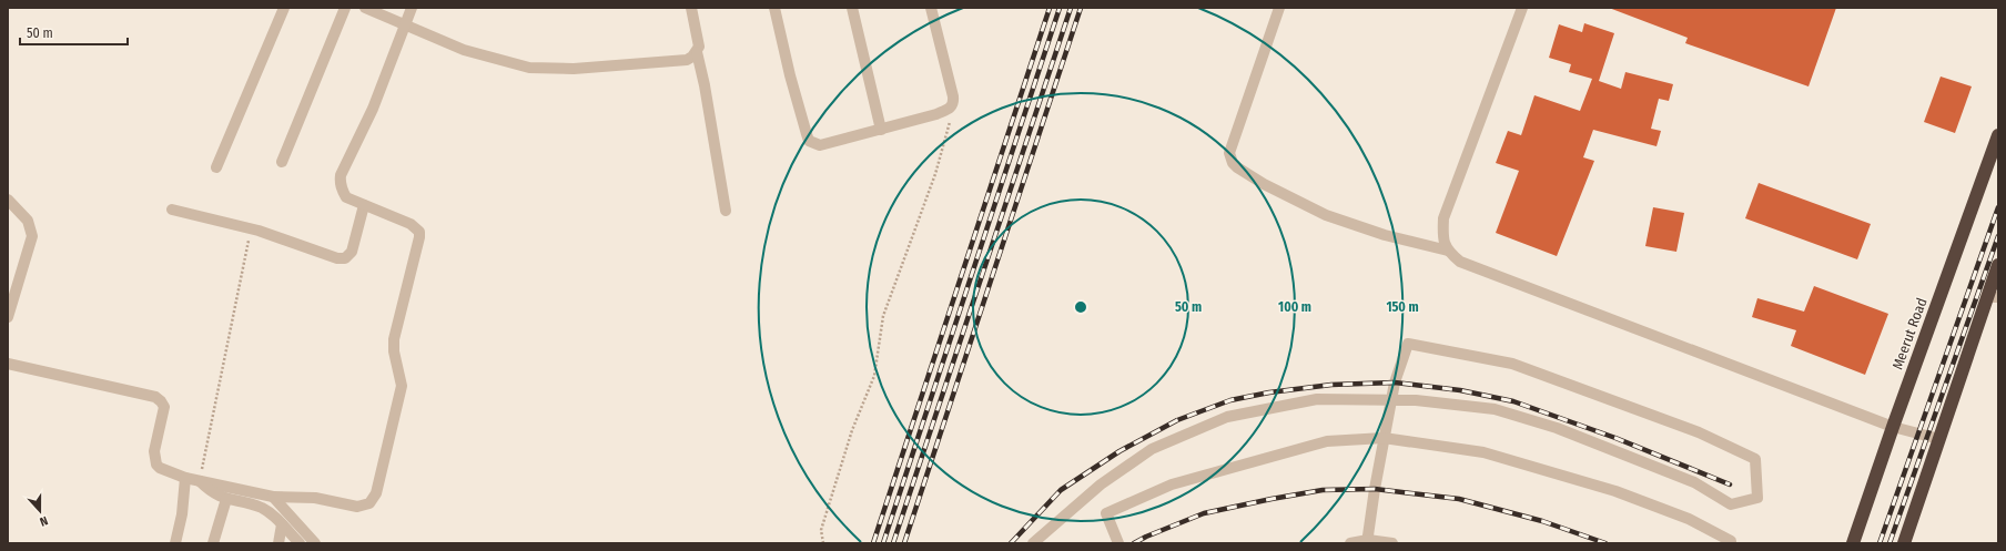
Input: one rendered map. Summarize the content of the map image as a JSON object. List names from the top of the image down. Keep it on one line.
{"streets":{"highway":["Meerut Road"]},"scale_bar":"50 m","north":"bottom","rings":["50 m","100 m","150 m"]}
